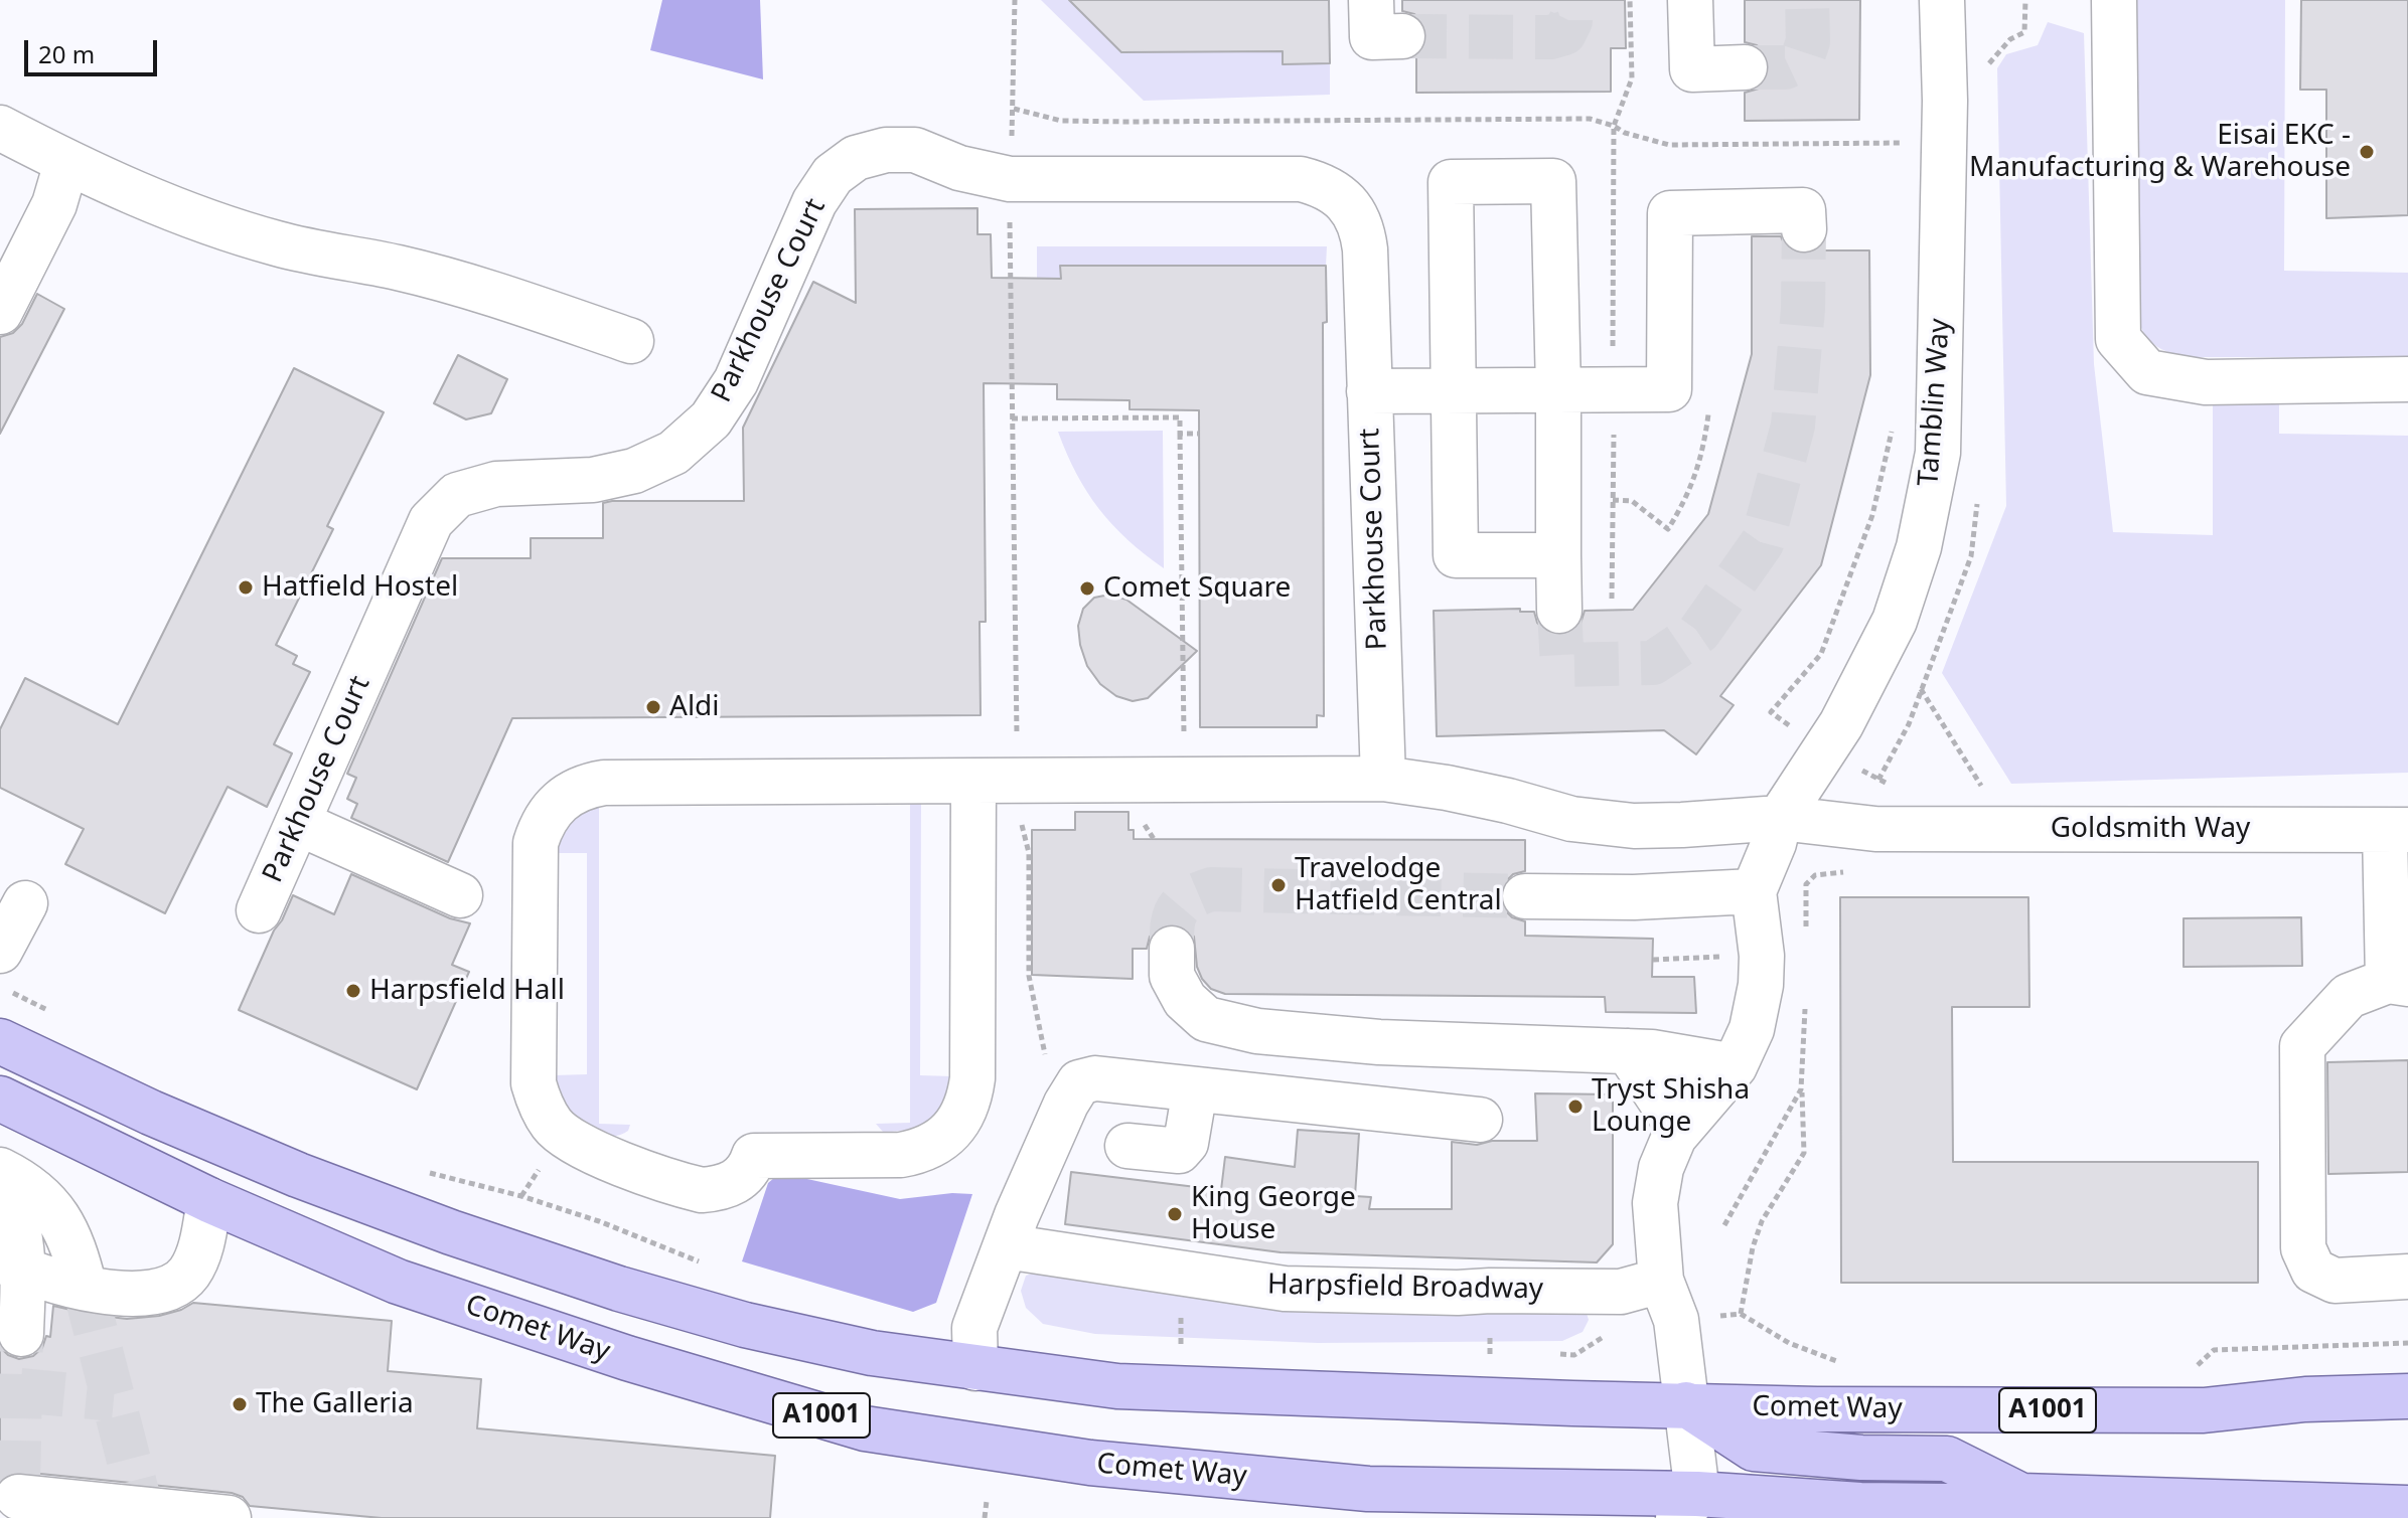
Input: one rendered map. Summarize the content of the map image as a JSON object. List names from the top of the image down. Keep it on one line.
{"streets":{"main road":["Comet Way","A1001"],"street":["Parkhouse Court","Tamblin Way","Goldsmith Way","Harpsfield Broadway"]},"crossings":[["Parkhouse Court","Goldsmith Way"],["Tamblin Way","Goldsmith Way"],["Comet Way","A1001"]],"places":["Eisai EKC - Manufacturing & Warehouse","Hatfield Hostel","Comet Square","Aldi","Travelodge Hatfield Central","Harpsfield Hall","Tryst Shisha Lounge","King George House","The Galleria"],"scale_bar":"20 m"}
